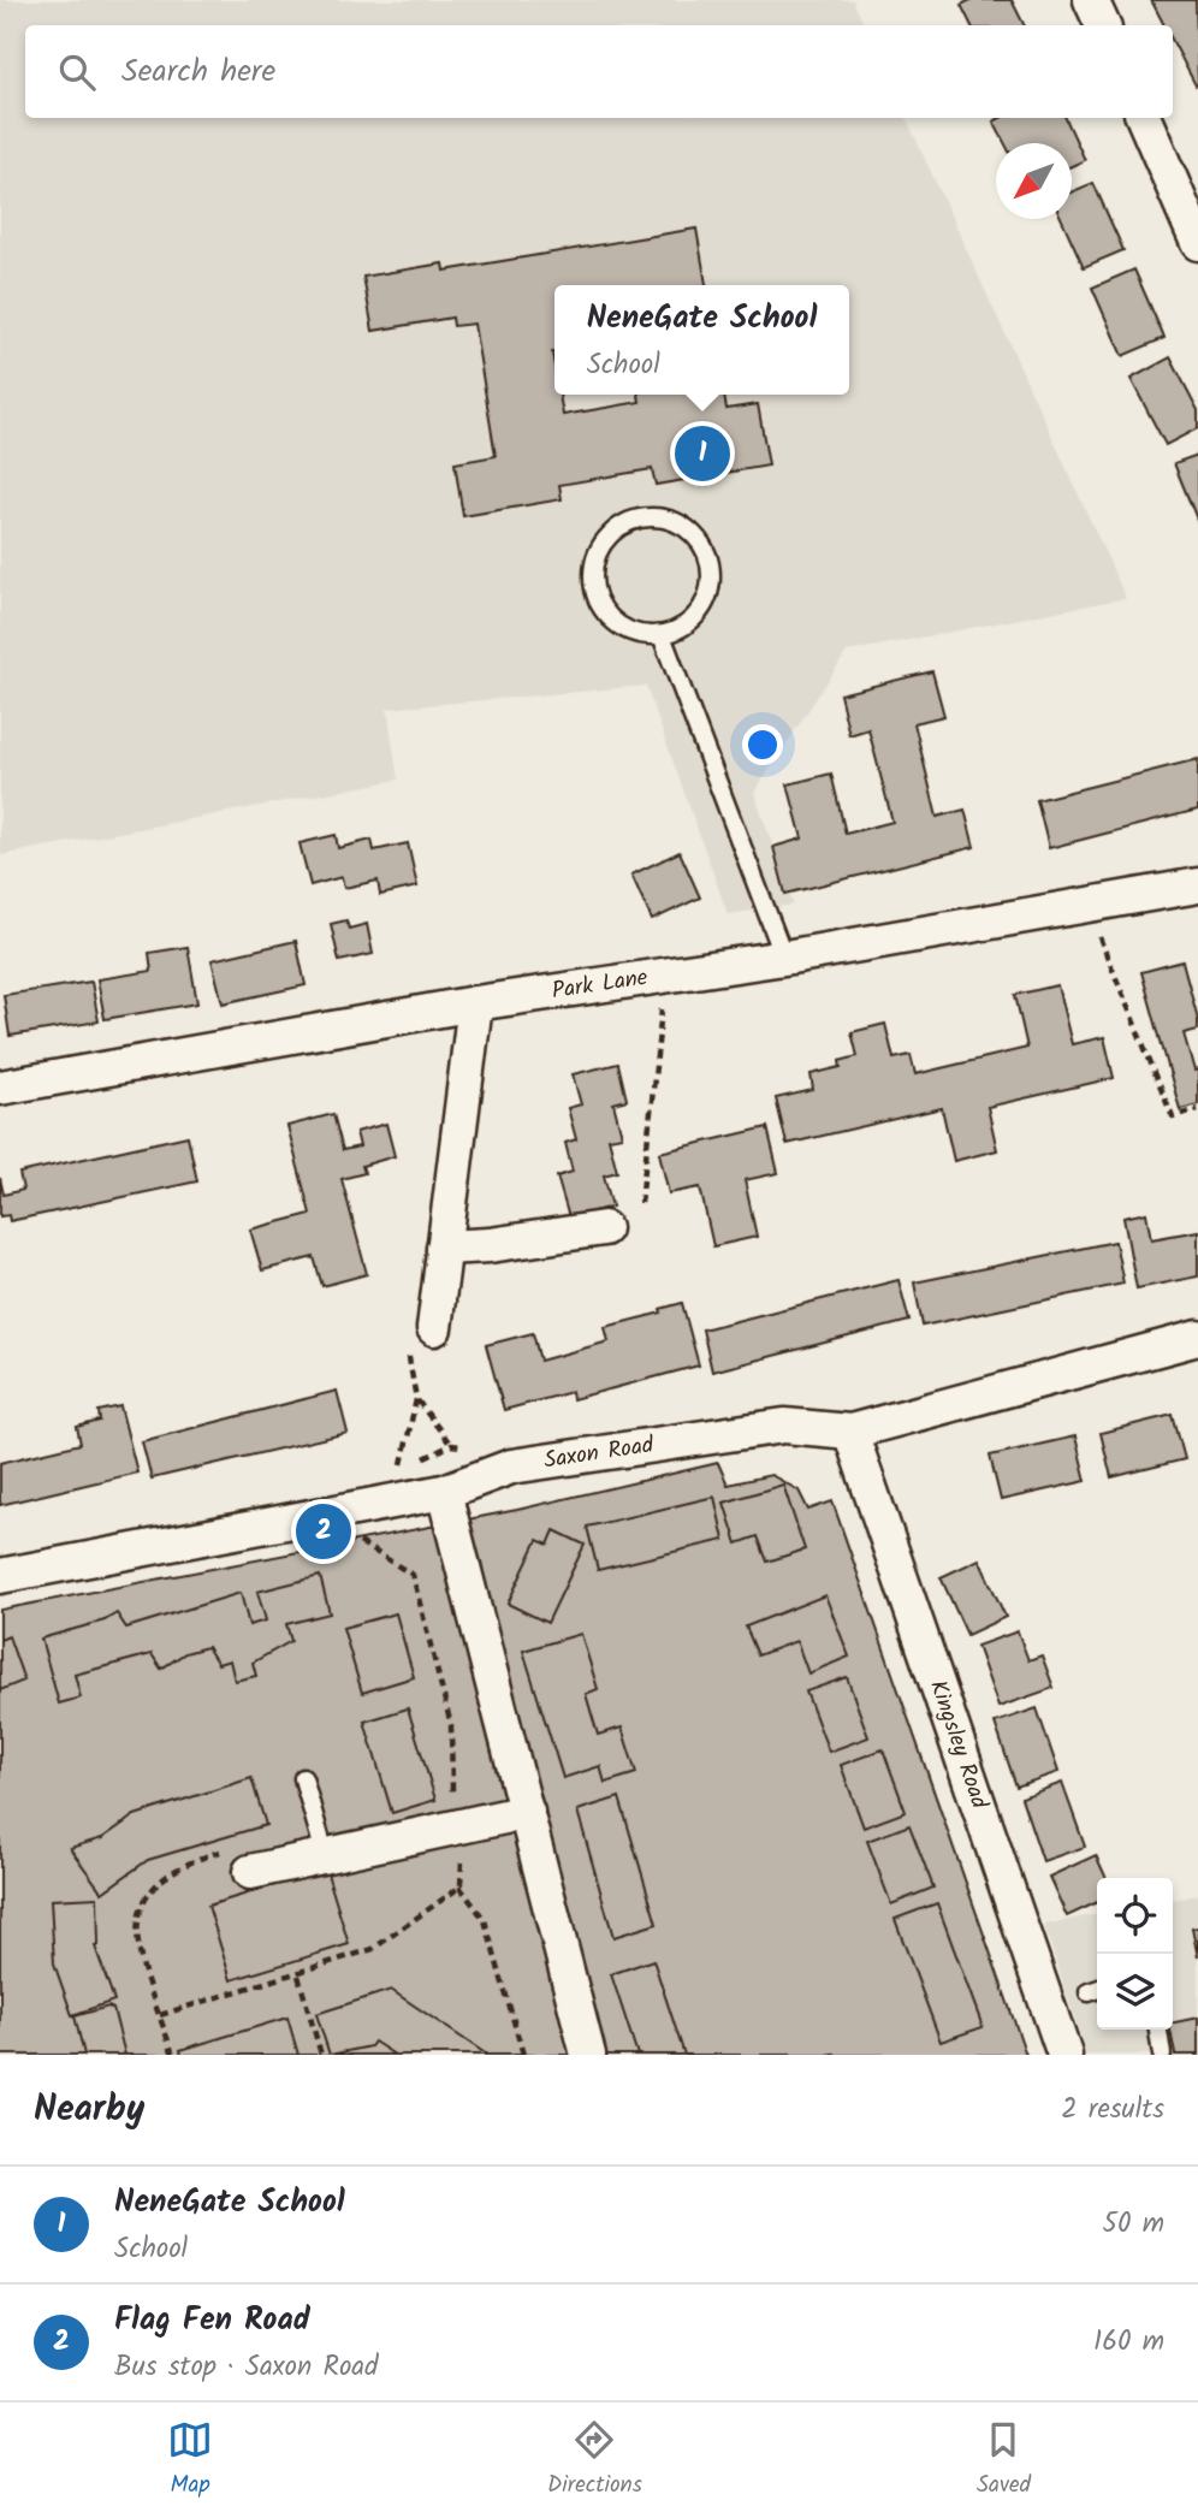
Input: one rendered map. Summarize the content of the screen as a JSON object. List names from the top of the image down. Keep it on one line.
{"streets":{"street":["Park Lane","Saxon Road","Kingsley Road"]},"crossings":[["Saxon Road","Kingsley Road"]],"north":"bottom left","page":{"search":"Search here","popup":["NeneGate School","School"],"pins":["1","2"],"heading":["Nearby","2 results"],"list":[{"mark":"1","name":"NeneGate School","note":"School","value":"50 m"},{"mark":"2","name":"Flag Fen Road","note":"Bus stop · Saxon Road","value":"160 m"}],"nav":["Map","Directions","Saved"]}}
